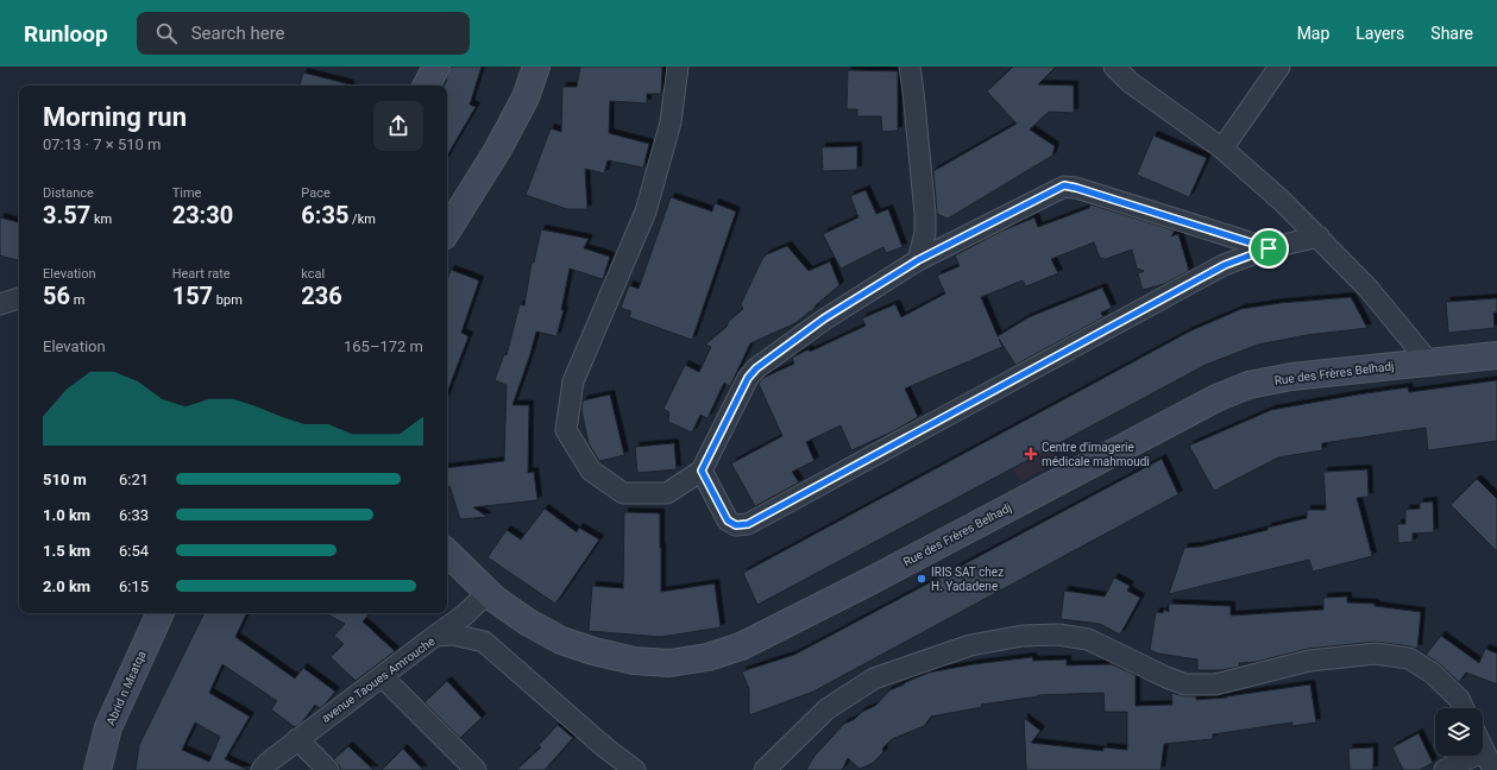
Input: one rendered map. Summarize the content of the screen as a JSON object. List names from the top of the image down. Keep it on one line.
{"streets":{"main road":["Rue des Frères Belhadj","Abrid n Mɛatqa"],"street":["avenue Taoues Amrouche"]},"places":{"health":["Centre d'imagerie médicale mahmoudi"],"other":["IRIS SAT chez H. Yadadene"]},"page":{"header":"Runloop","search":"Search here","nav":["Map","Layers","Share"],"heading":["Morning run","07:13 · 7 × 510 m"],"stats":[["Distance","3.57 km"],["Time","23:30"],["Pace","6:35 /km"],["Elevation","56 m"],["Heart rate","157 bpm"],["kcal","236"]],"chart":["Elevation","165–172 m"],"list":[{"name":"510 m","note":"6:21"},{"name":"1.0 km","note":"6:33"},{"name":"1.5 km","note":"6:54"},{"name":"2.0 km","note":"6:15"}]}}
